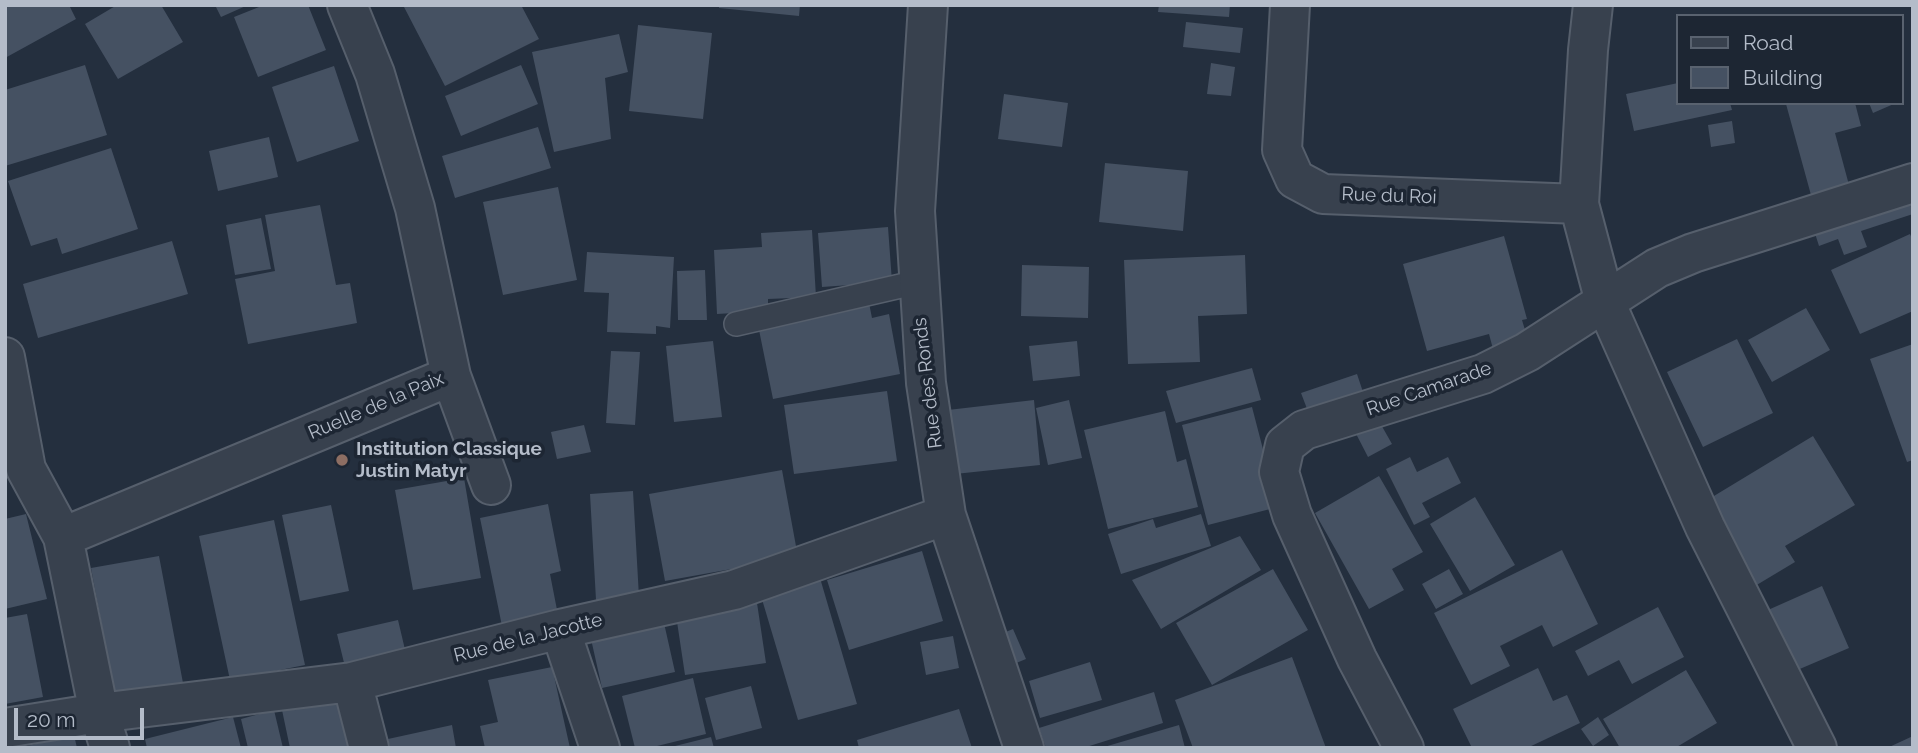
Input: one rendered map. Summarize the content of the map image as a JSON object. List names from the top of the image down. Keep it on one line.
{"streets":{"street":["Rue du Roi","Rue des Ronds","Rue Camarade","Ruelle de la Paix","Rue de la Jacotte"]},"crossings":[["Rue des Ronds","Rue de la Jacotte"]],"places":["Institution Classique Justin Matyr"],"legend":["Road","Building"],"scale_bar":"20 m"}
